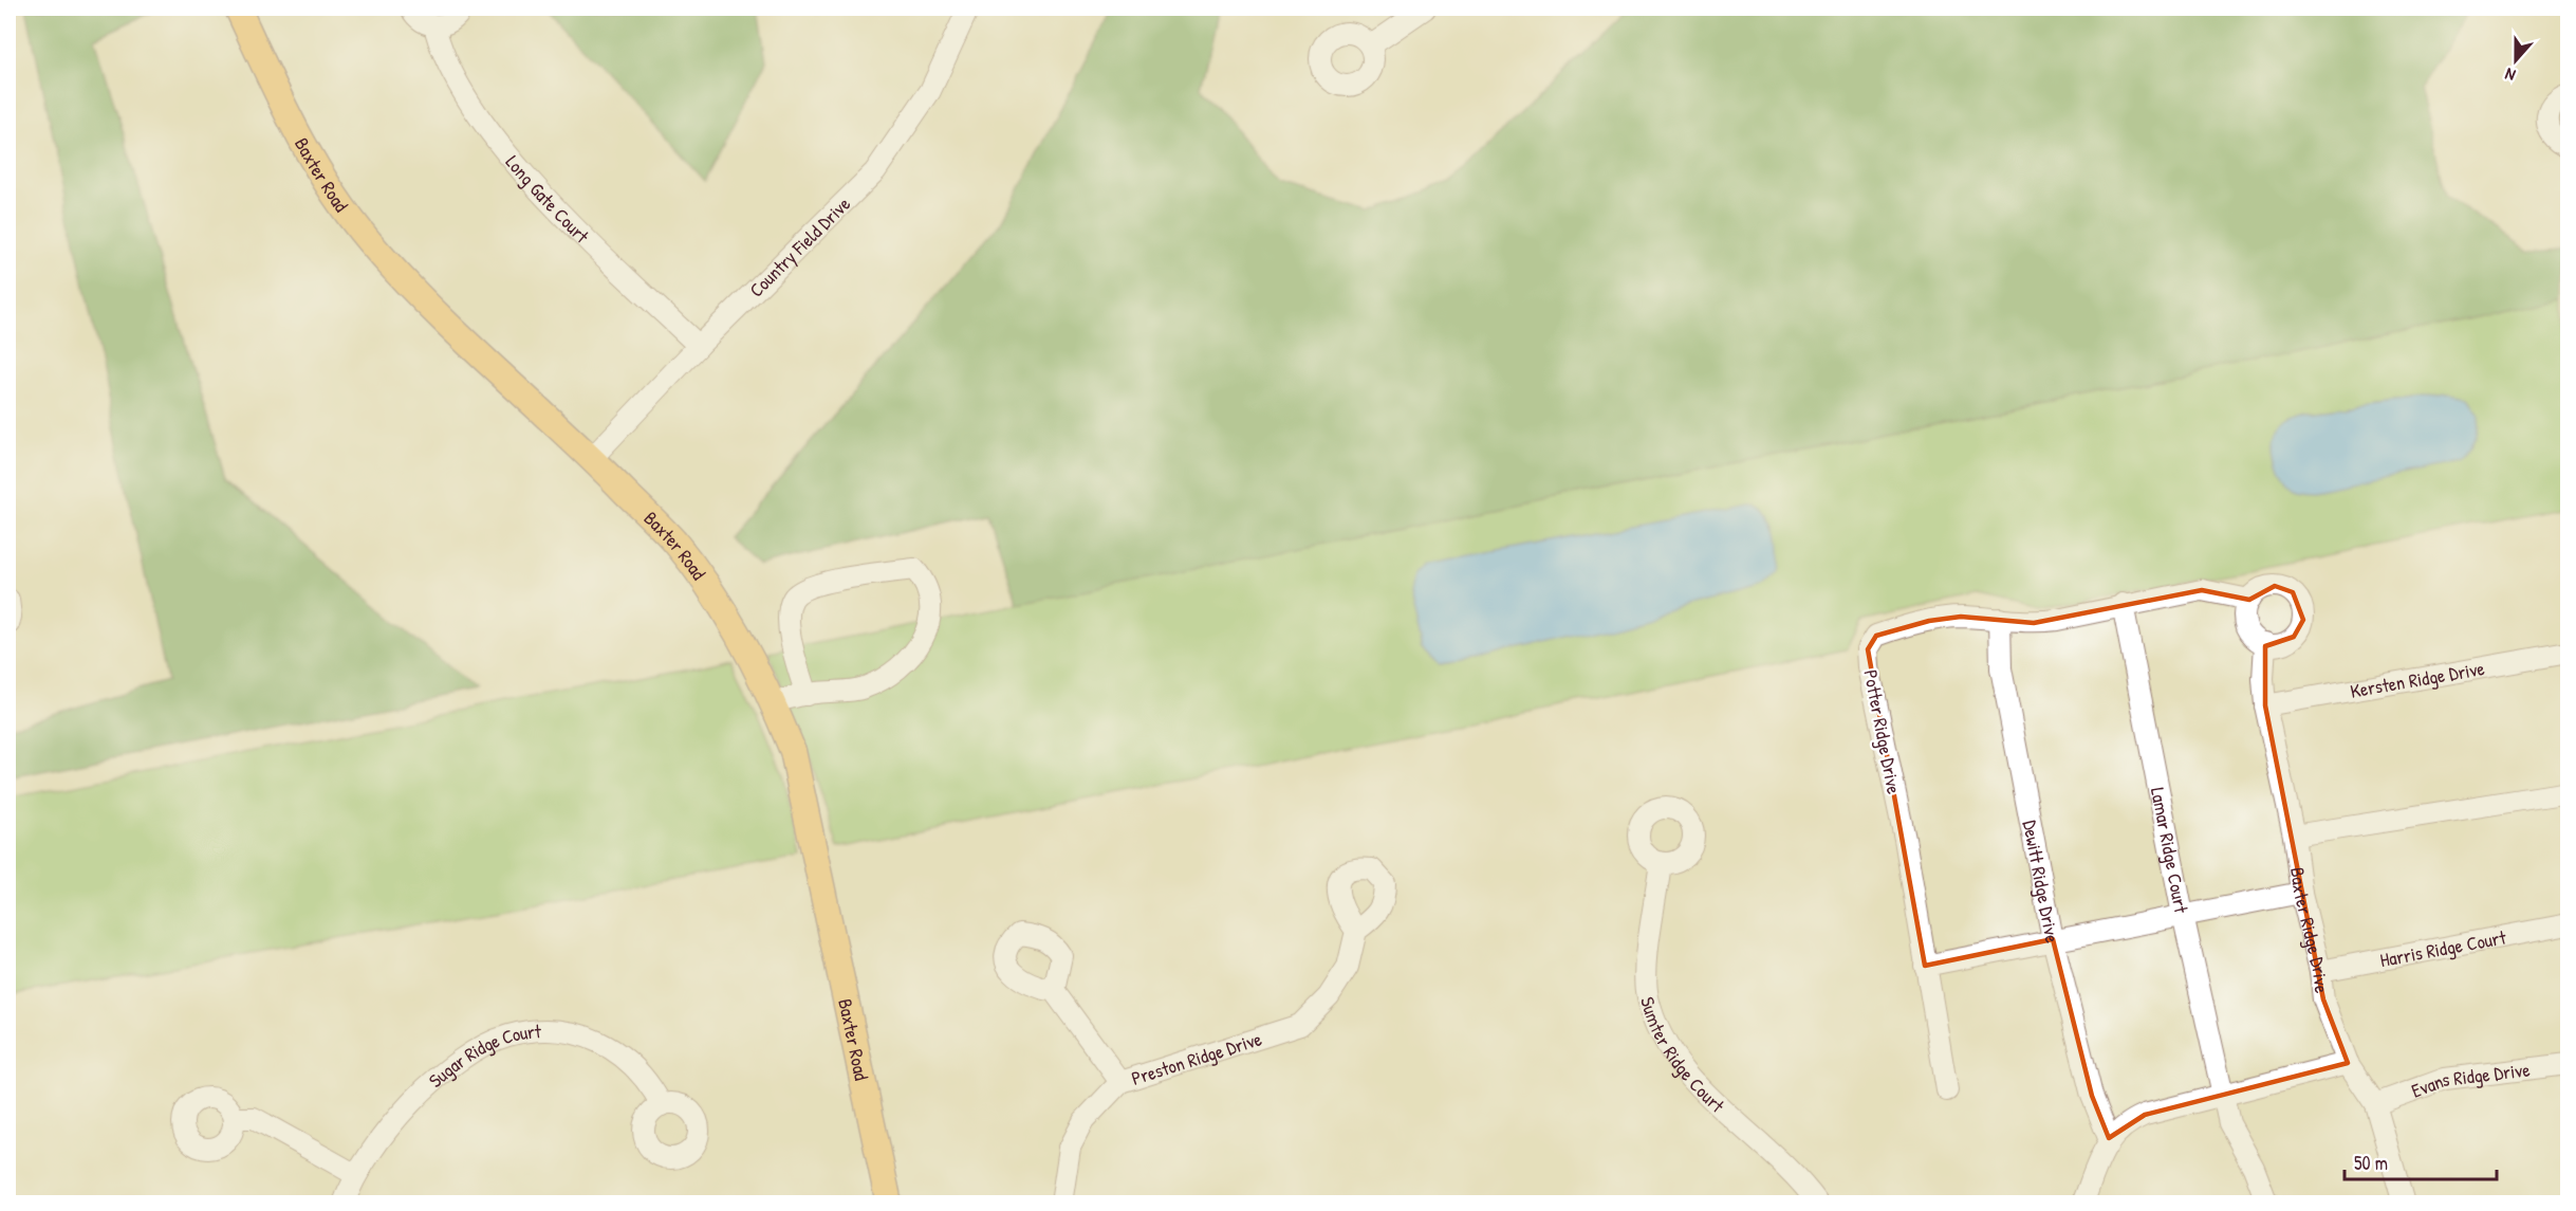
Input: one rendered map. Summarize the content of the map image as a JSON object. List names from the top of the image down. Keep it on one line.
{"streets":{"main road":["Baxter Road"],"street":["Long Gate Court","Country Field Drive","Kersten Ridge Drive","Potter Ridge Drive","Lamar Ridge Court","Dewitt Ridge Drive","Baxter Ridge Drive","Harris Ridge Court","Sumter Ridge Court","Preston Ridge Drive","Sugar Ridge Court","Evans Ridge Drive"]},"crossings":[["Baxter Road","Country Field Drive"],["Long Gate Court","Country Field Drive"],["Kersten Ridge Drive","Baxter Ridge Drive"],["Potter Ridge Drive","Lamar Ridge Court"],["Potter Ridge Drive","Dewitt Ridge Drive"],["Potter Ridge Drive","Baxter Ridge Drive"],["Baxter Ridge Drive","Harris Ridge Court"],["Baxter Ridge Drive","Evans Ridge Drive"]],"scale_bar":"50 m","north":"bottom"}
